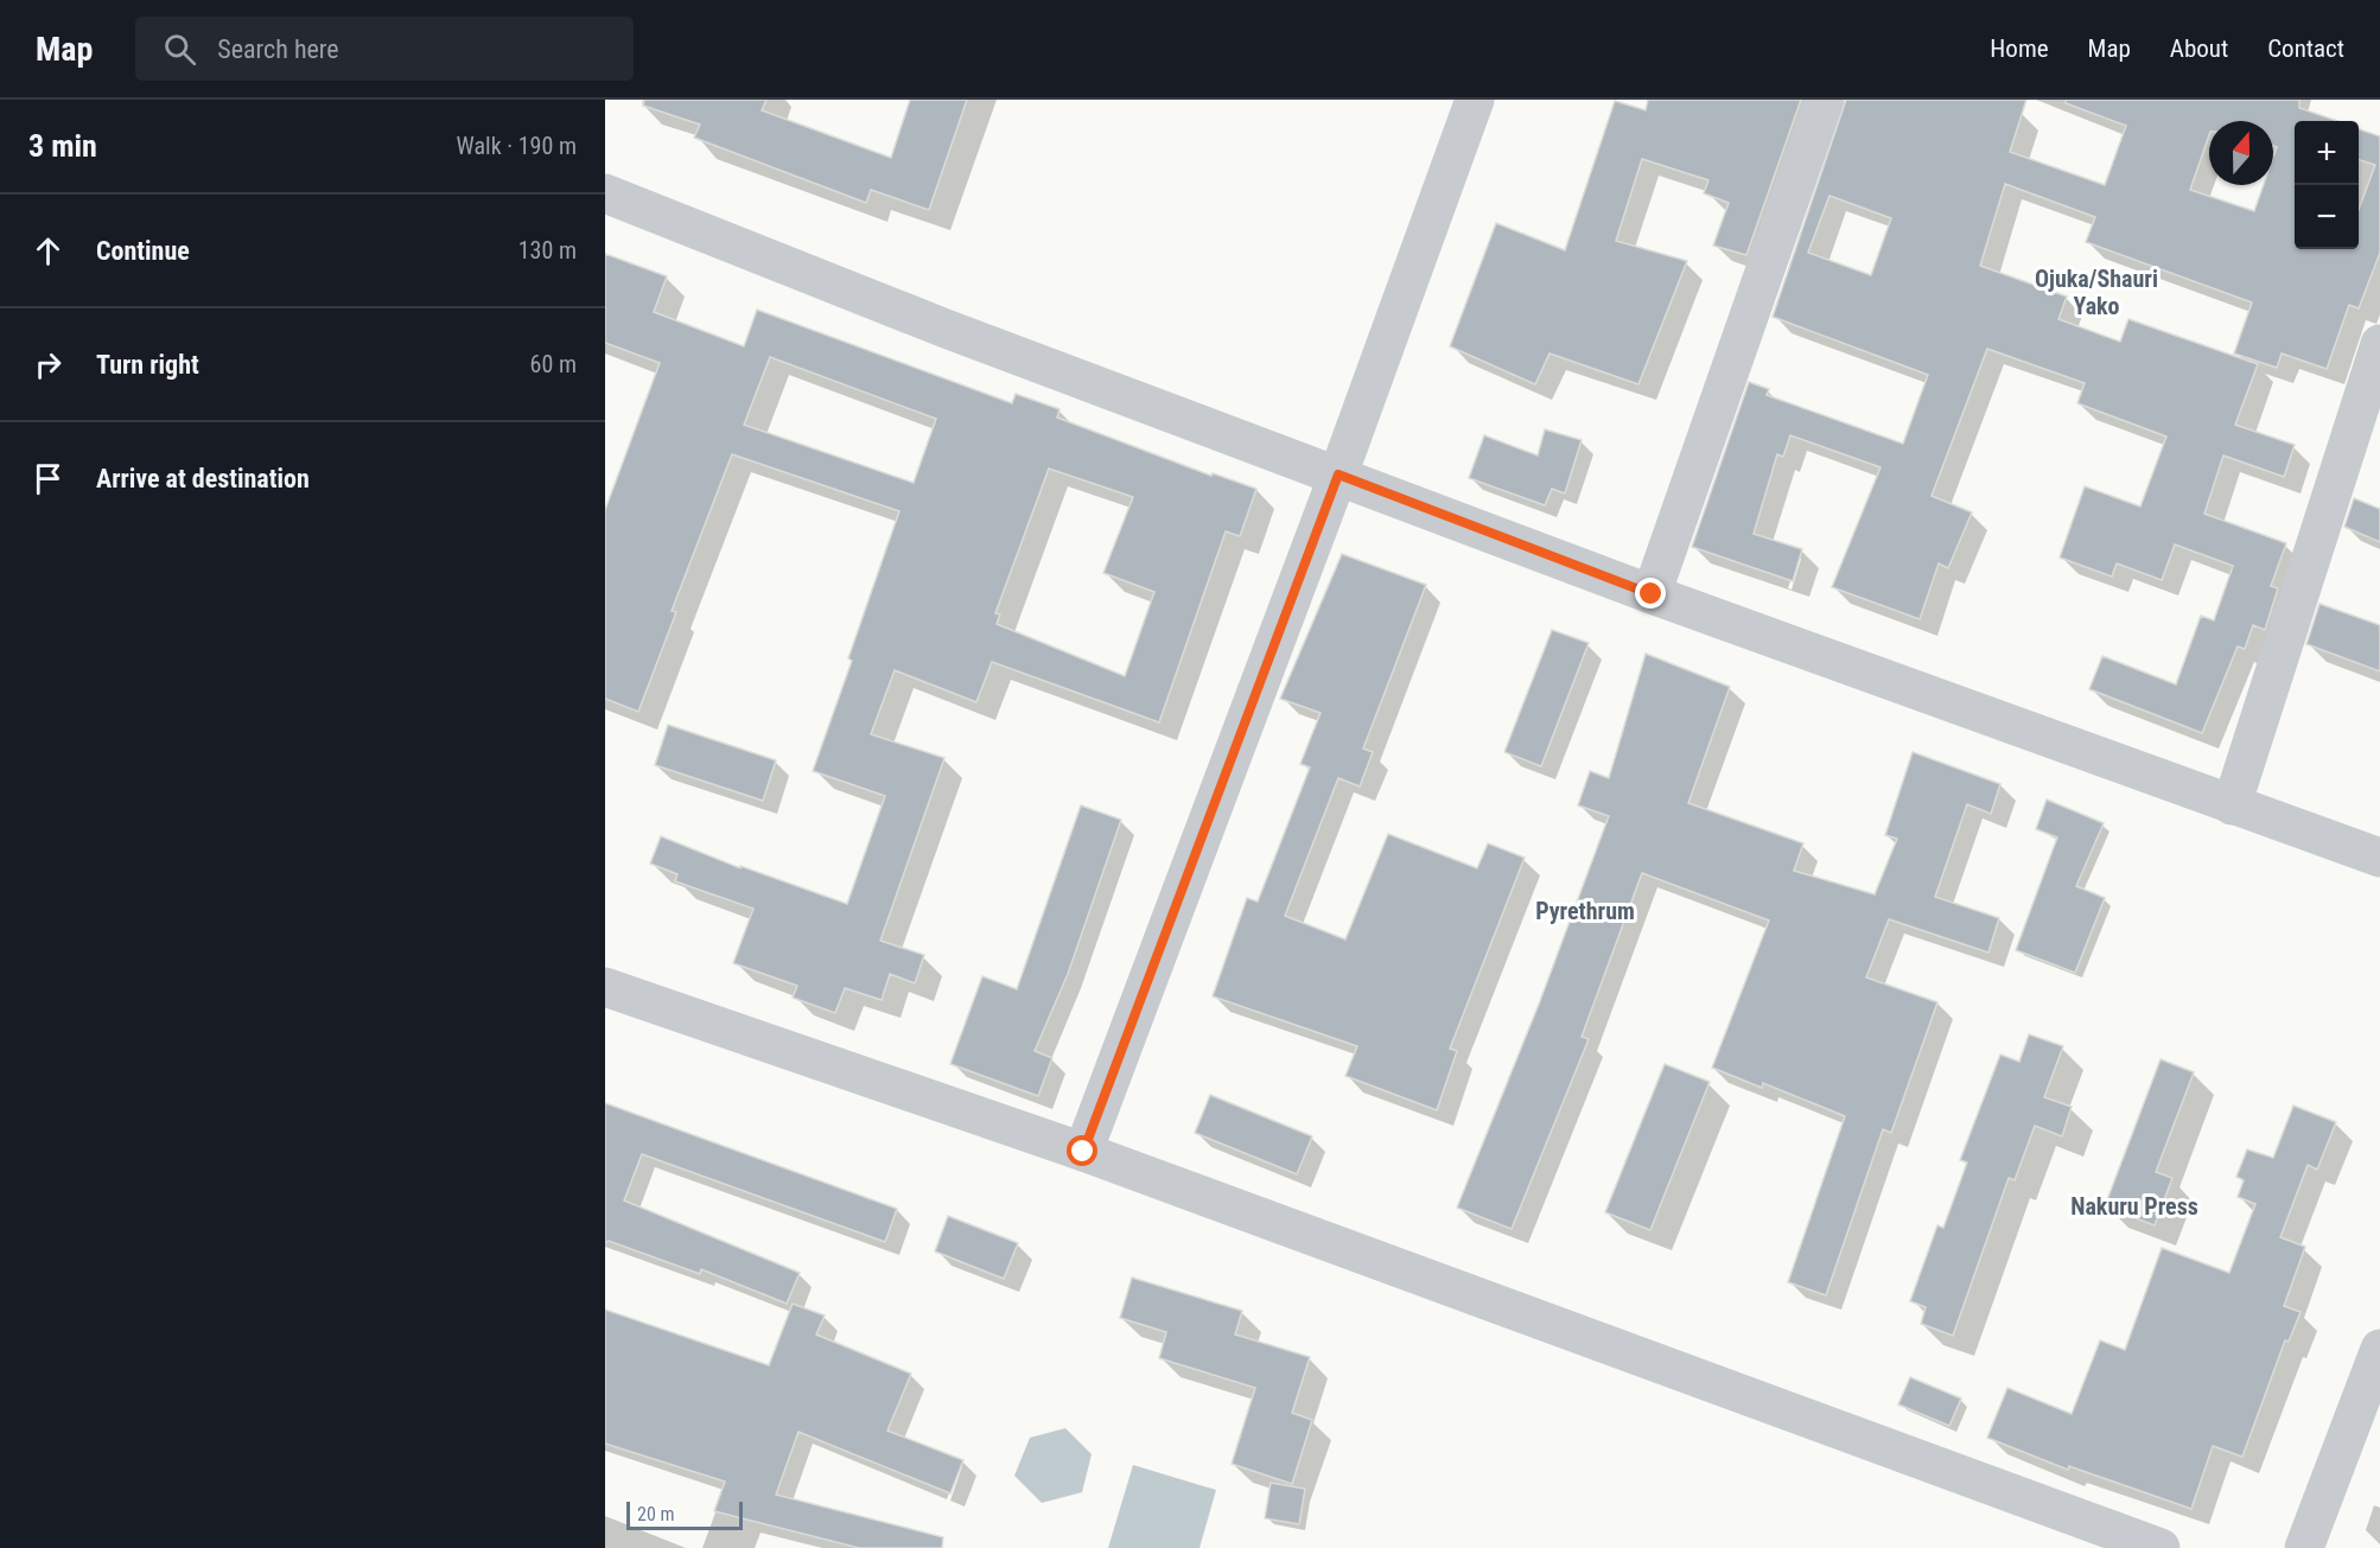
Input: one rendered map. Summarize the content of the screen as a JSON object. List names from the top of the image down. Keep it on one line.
{"districts":["Ojuka/Shauri Yako","Pyrethrum","Nakuru Press"],"scale_bar":"20 m","north":"top","page":{"header":"Map","search":"Search here","nav":["Home","Map","About","Contact"],"heading":["3 min","Walk · 190 m"],"map_buttons":["+","−"],"list":[["Continue","130 m"],["Turn right","60 m"],"Arrive at destination"],"scale":"20 m"}}
